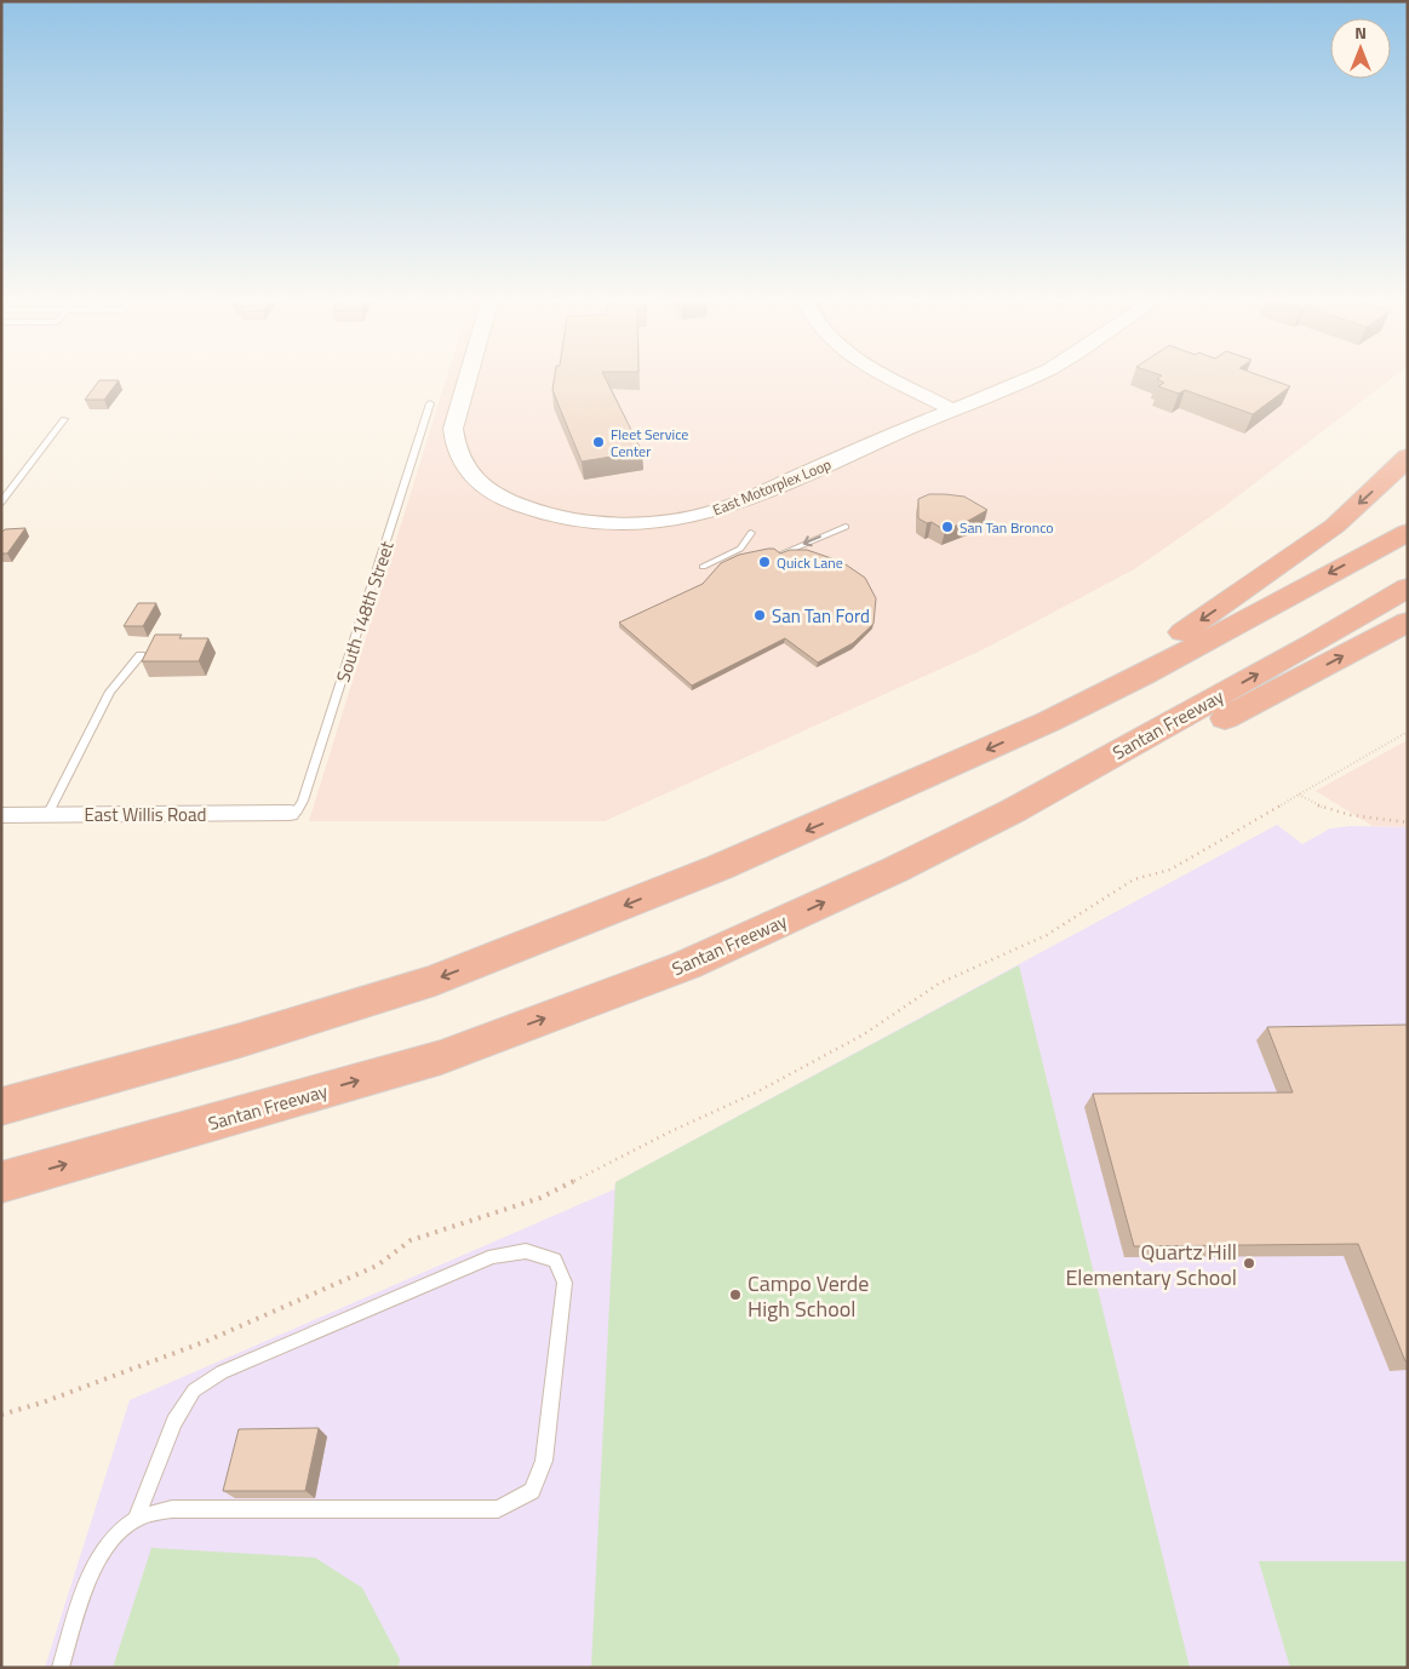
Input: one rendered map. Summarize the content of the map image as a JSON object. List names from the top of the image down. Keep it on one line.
{"streets":{"highway":["Santan Freeway"],"street":["East Motorplex Loop","East Willis Road"],"lane":["South 148th Street"]},"crossings":[["South 148th Street","East Willis Road"]],"places":["Fleet Service Center","San Tan Bronco","Quick Lane","San Tan Ford","Quartz Hill Elementary School","Campo Verde High School"],"north":"top"}
